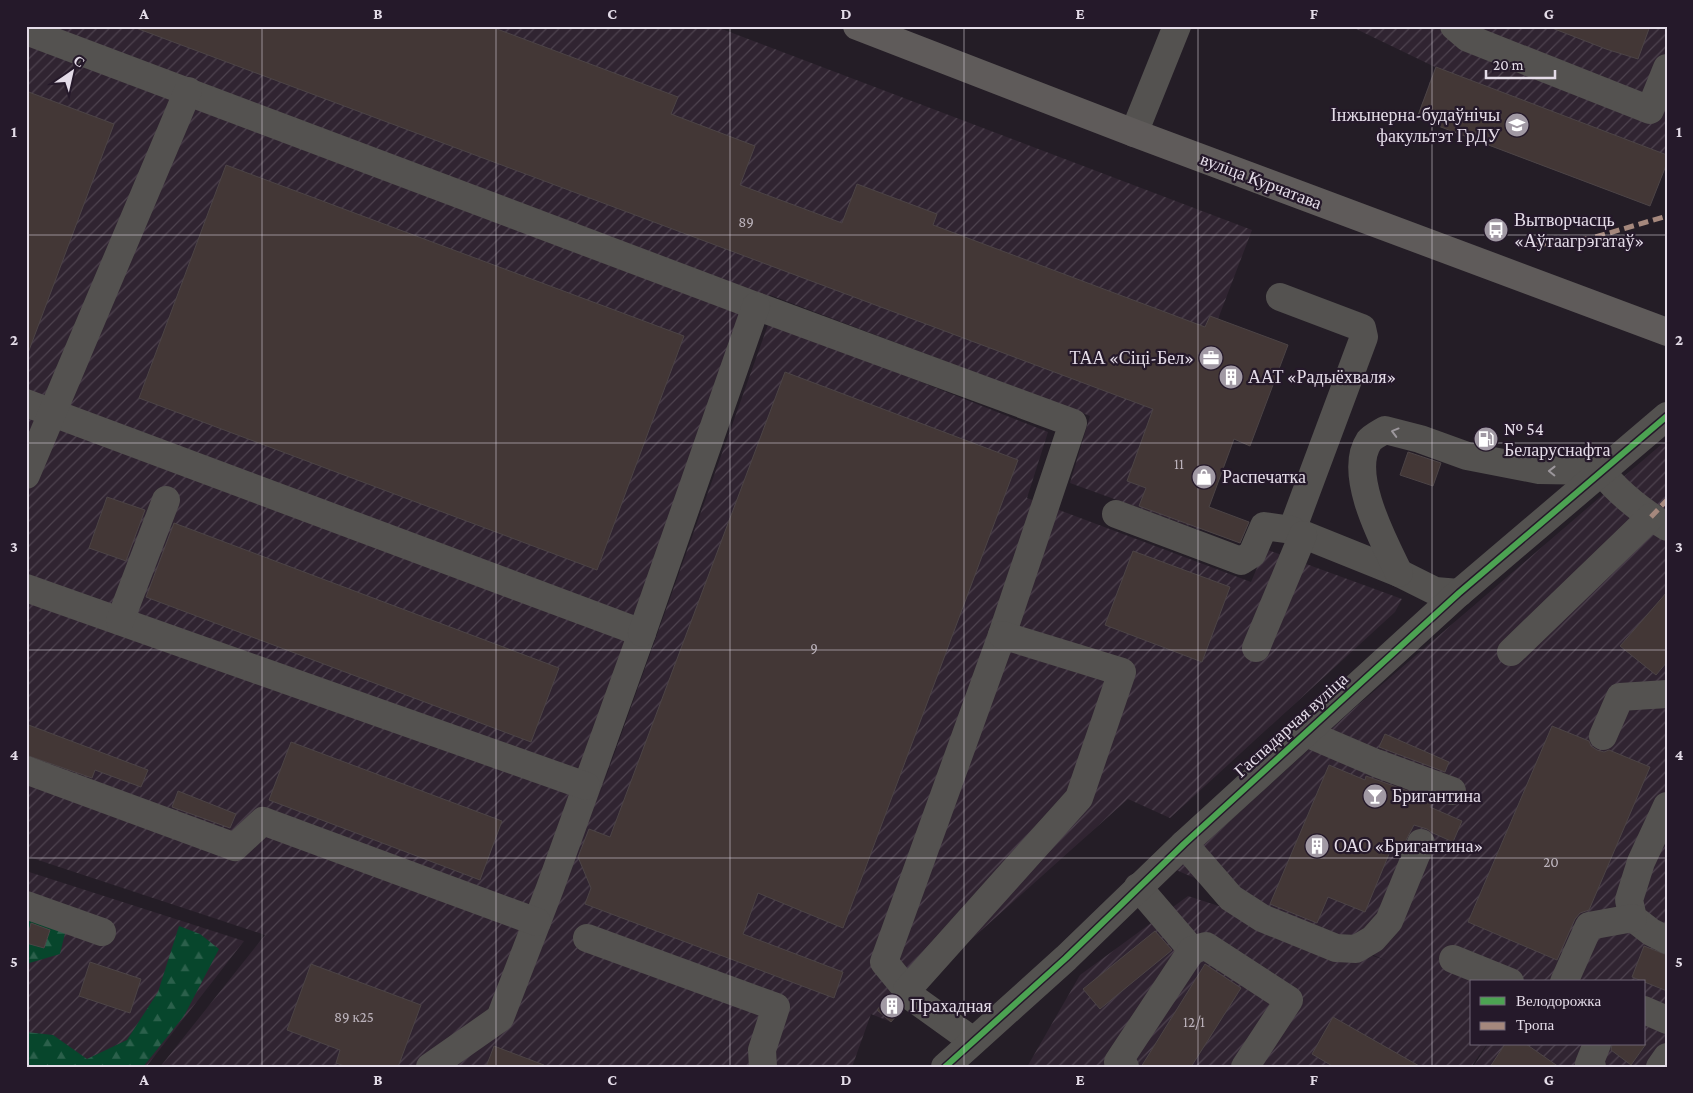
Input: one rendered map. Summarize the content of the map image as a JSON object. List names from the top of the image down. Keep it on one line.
{"streets":{"main road":["вуліца Курчатава"],"street":["Гаспадарчая вуліца"]},"places":{"school or university":["Інжынерна-будаўнічы факультэт ГрДУ"],"bus stop":["Вытворчасць «Аўтаагрэгатаў»"],"office":["ТАА «Сіці-Бел»"],"building":["ААТ «Радыёхваля»","ОАО «Бригантина»","Прахадная"],"fuel station":["№ 54 Беларуснафта"],"shop":["Распечатка"],"bar":["Бригантина"]},"house_numbers":["89","11","9","20","89 к25","12/1"],"legend":["Велодорожка","Тропа"],"scale_bar":"20 m","north":"top right","grid":{"columns":["A","B","C","D","E","F","G"],"rows":["1","2","3","4","5"]}}
